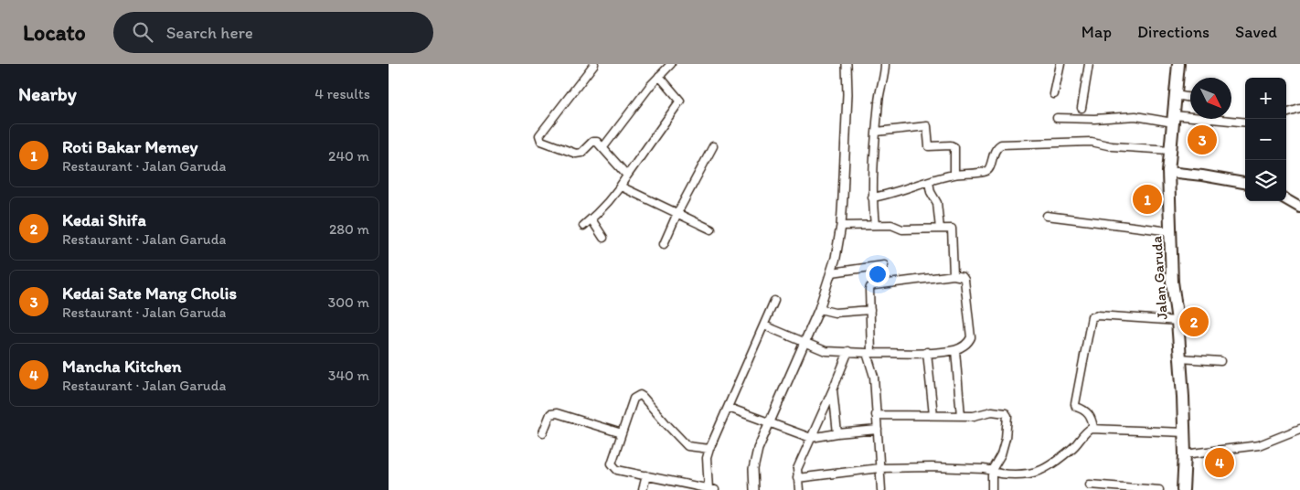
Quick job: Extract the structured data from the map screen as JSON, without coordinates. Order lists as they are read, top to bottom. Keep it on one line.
{"streets":{"highway":["Jalan Garuda"]},"north":"bottom right","page":{"header":"Locato","search":"Search here","nav":["Map","Directions","Saved"],"heading":["Nearby","4 results"],"map_buttons":["+","−"],"list":[{"mark":"1","name":"Roti Bakar Memey","note":"Restaurant · Jalan Garuda","value":"240 m"},{"mark":"2","name":"Kedai Shifa","note":"Restaurant · Jalan Garuda","value":"280 m"},{"mark":"3","name":"Kedai Sate Mang Cholis","note":"Restaurant · Jalan Garuda","value":"300 m"},{"mark":"4","name":"Mancha Kitchen","note":"Restaurant · Jalan Garuda","value":"340 m"}],"pins":["3","1","2","4"]}}
